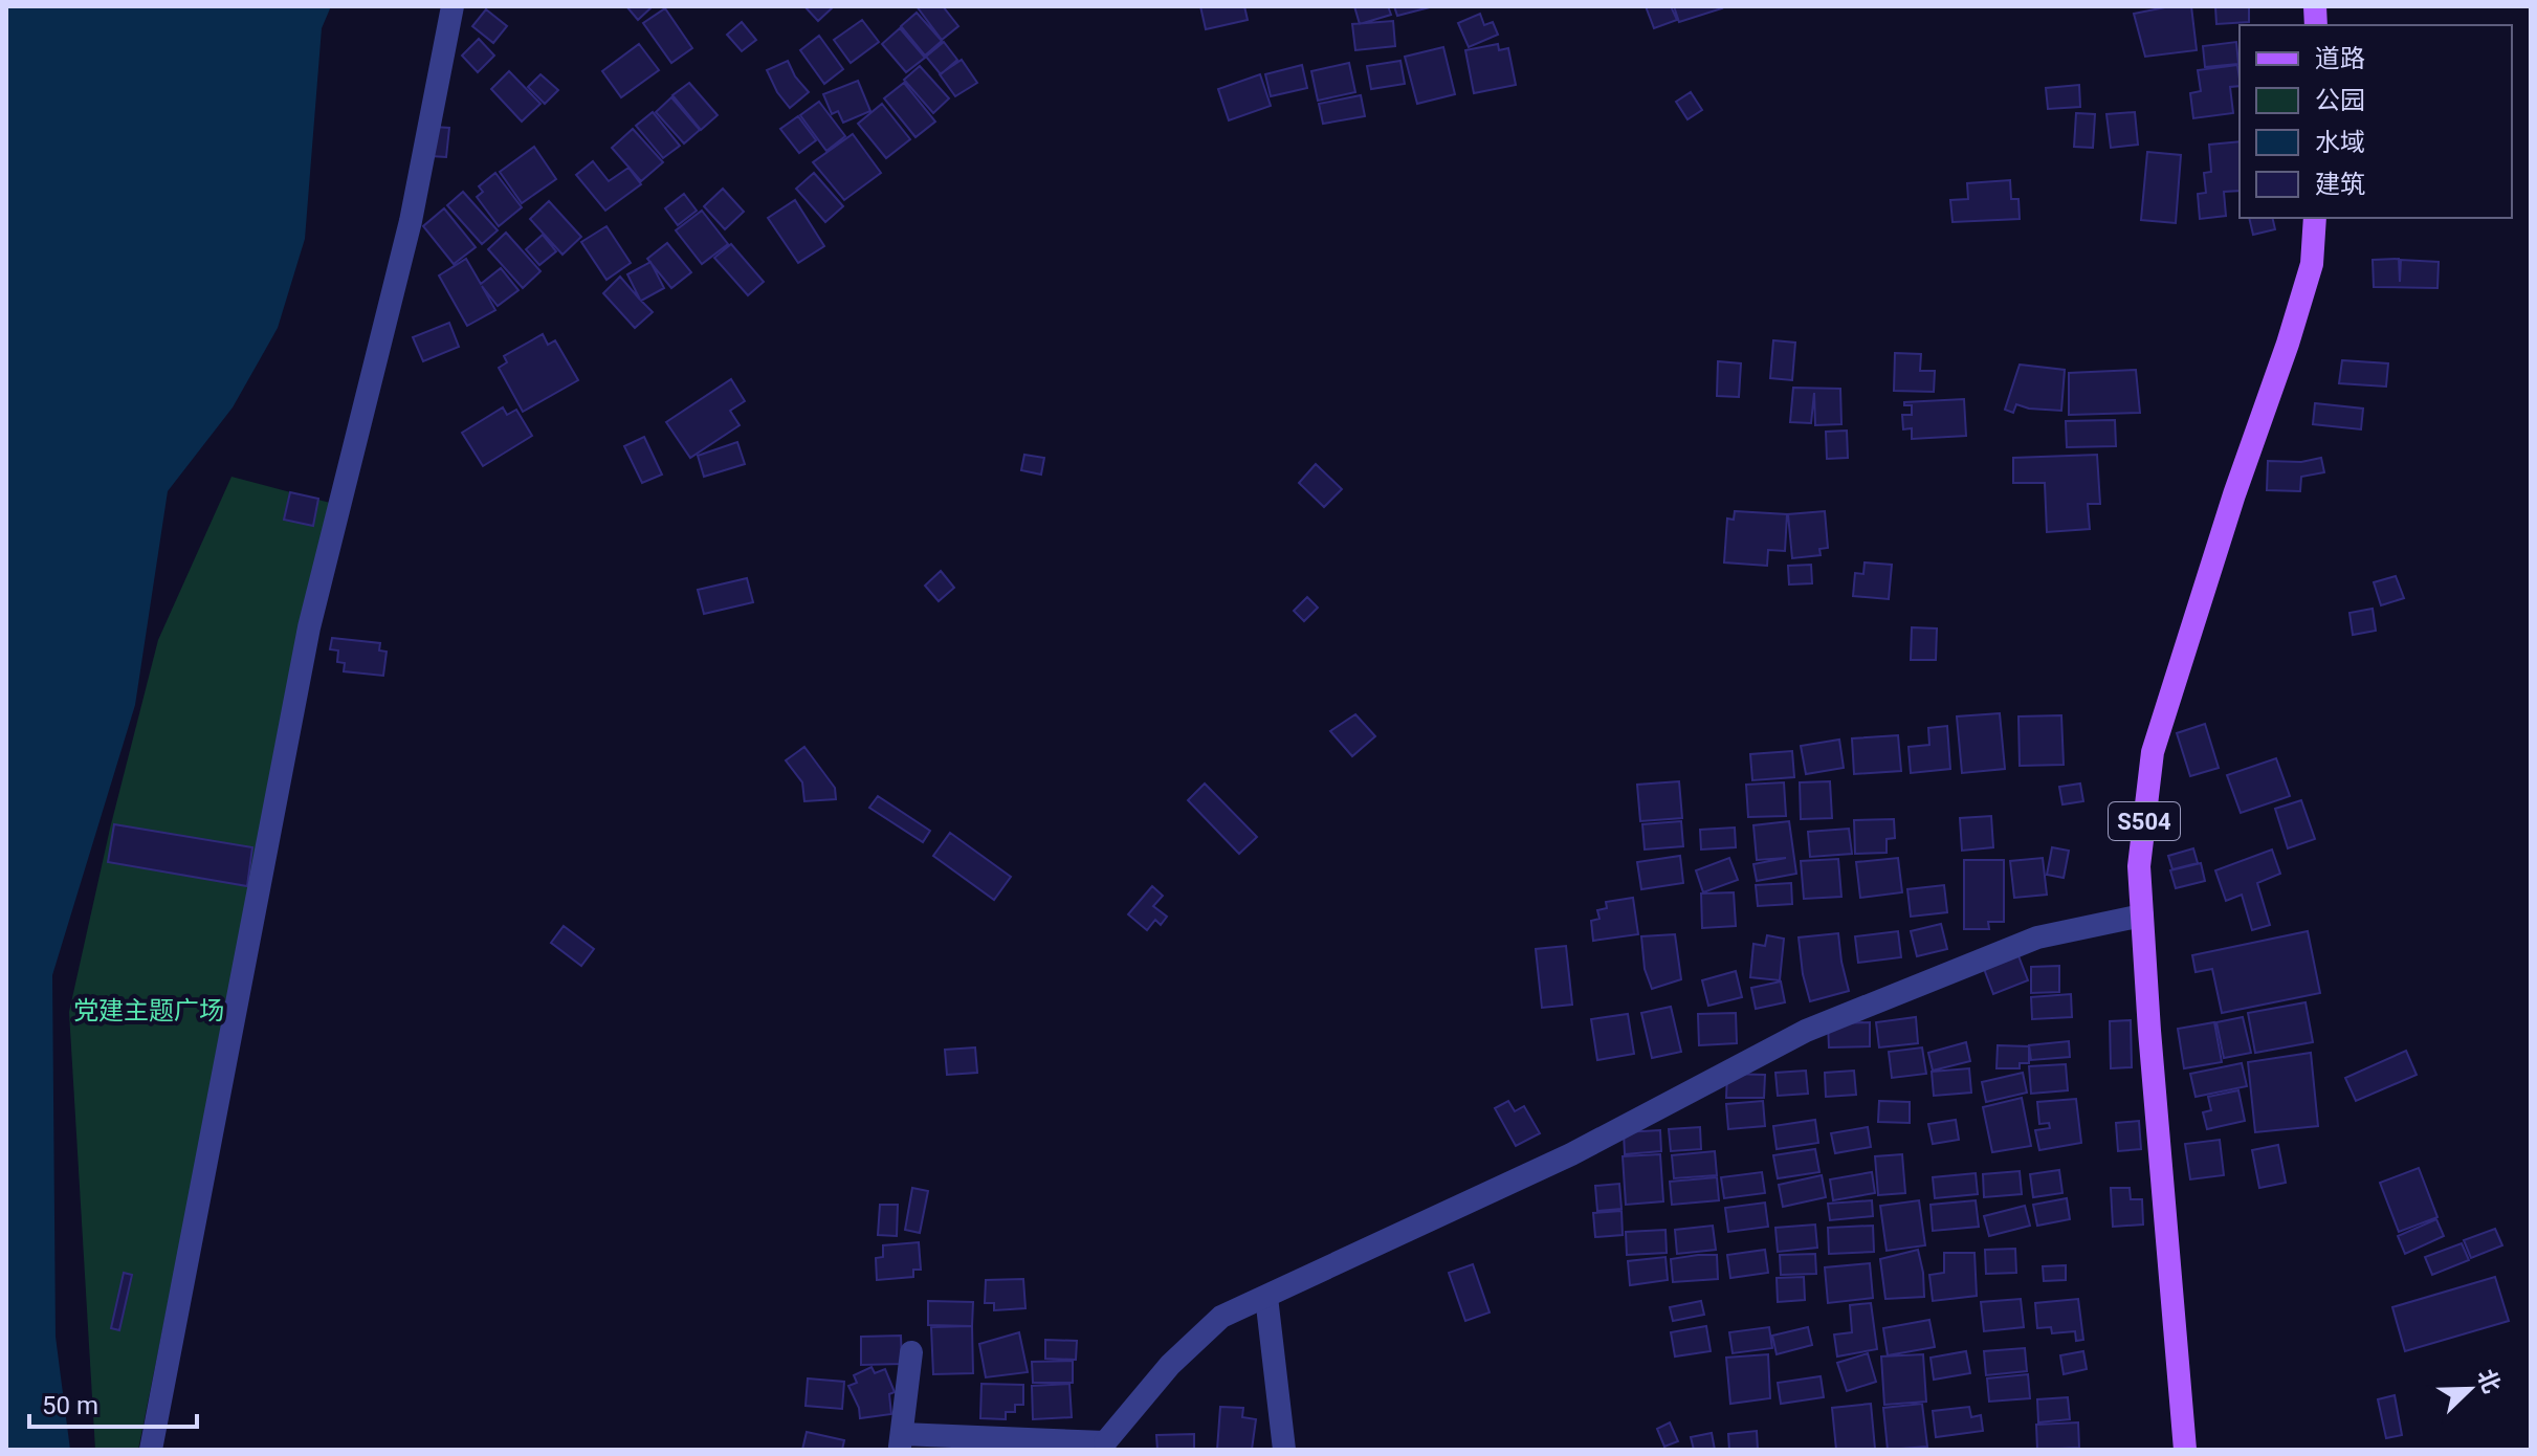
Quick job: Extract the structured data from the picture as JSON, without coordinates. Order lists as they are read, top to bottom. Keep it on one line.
{"streets":{"main road":["S504"]},"parks":["党建主题广场"],"legend":["道路","公园","水域","建筑"],"scale_bar":"50 m","north":"top right"}
